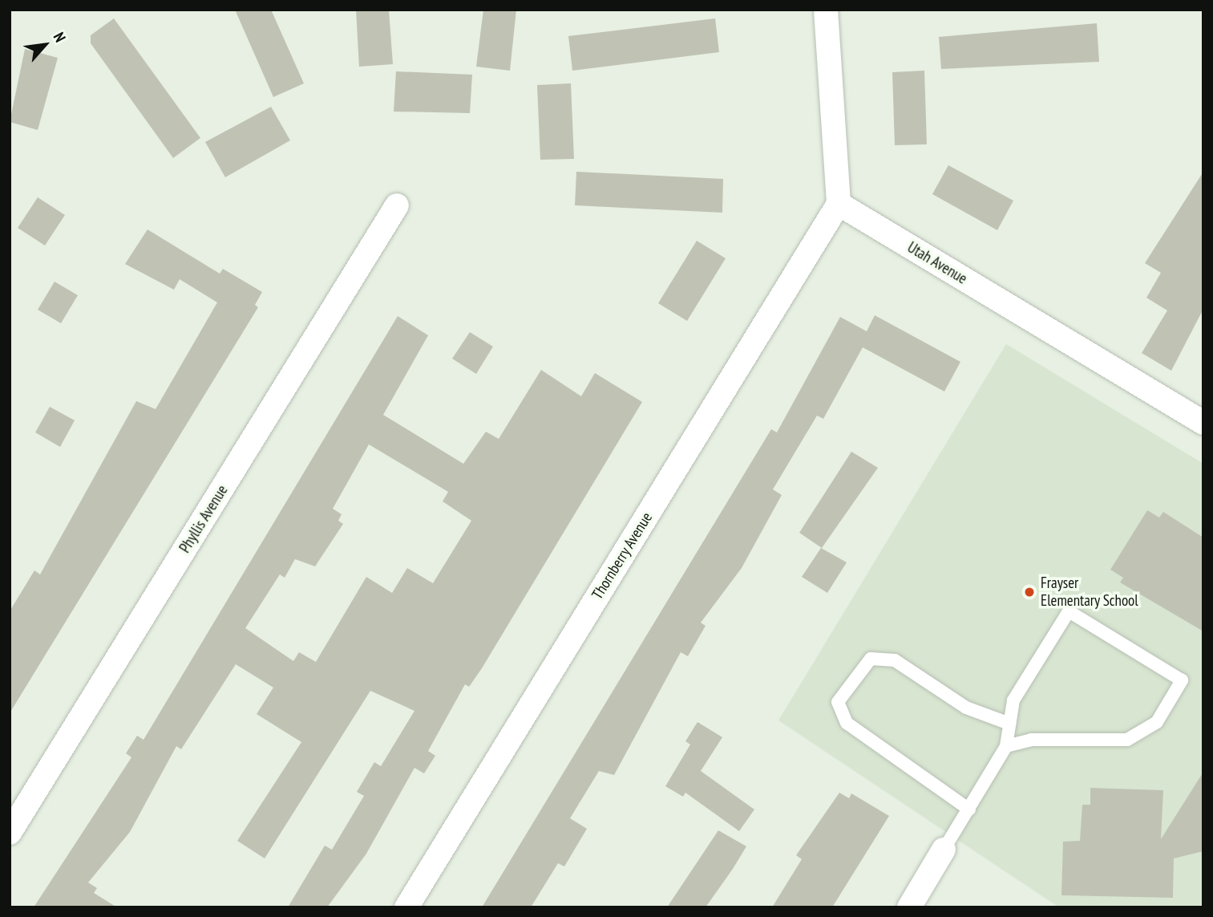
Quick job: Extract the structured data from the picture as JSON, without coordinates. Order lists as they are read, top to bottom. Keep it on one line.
{"streets":{"street":["Utah Avenue","Phyllis Avenue","Thornberry Avenue"]},"crossings":[["Utah Avenue","Thornberry Avenue"]],"places":["Frayser Elementary School"],"north":"top right"}
